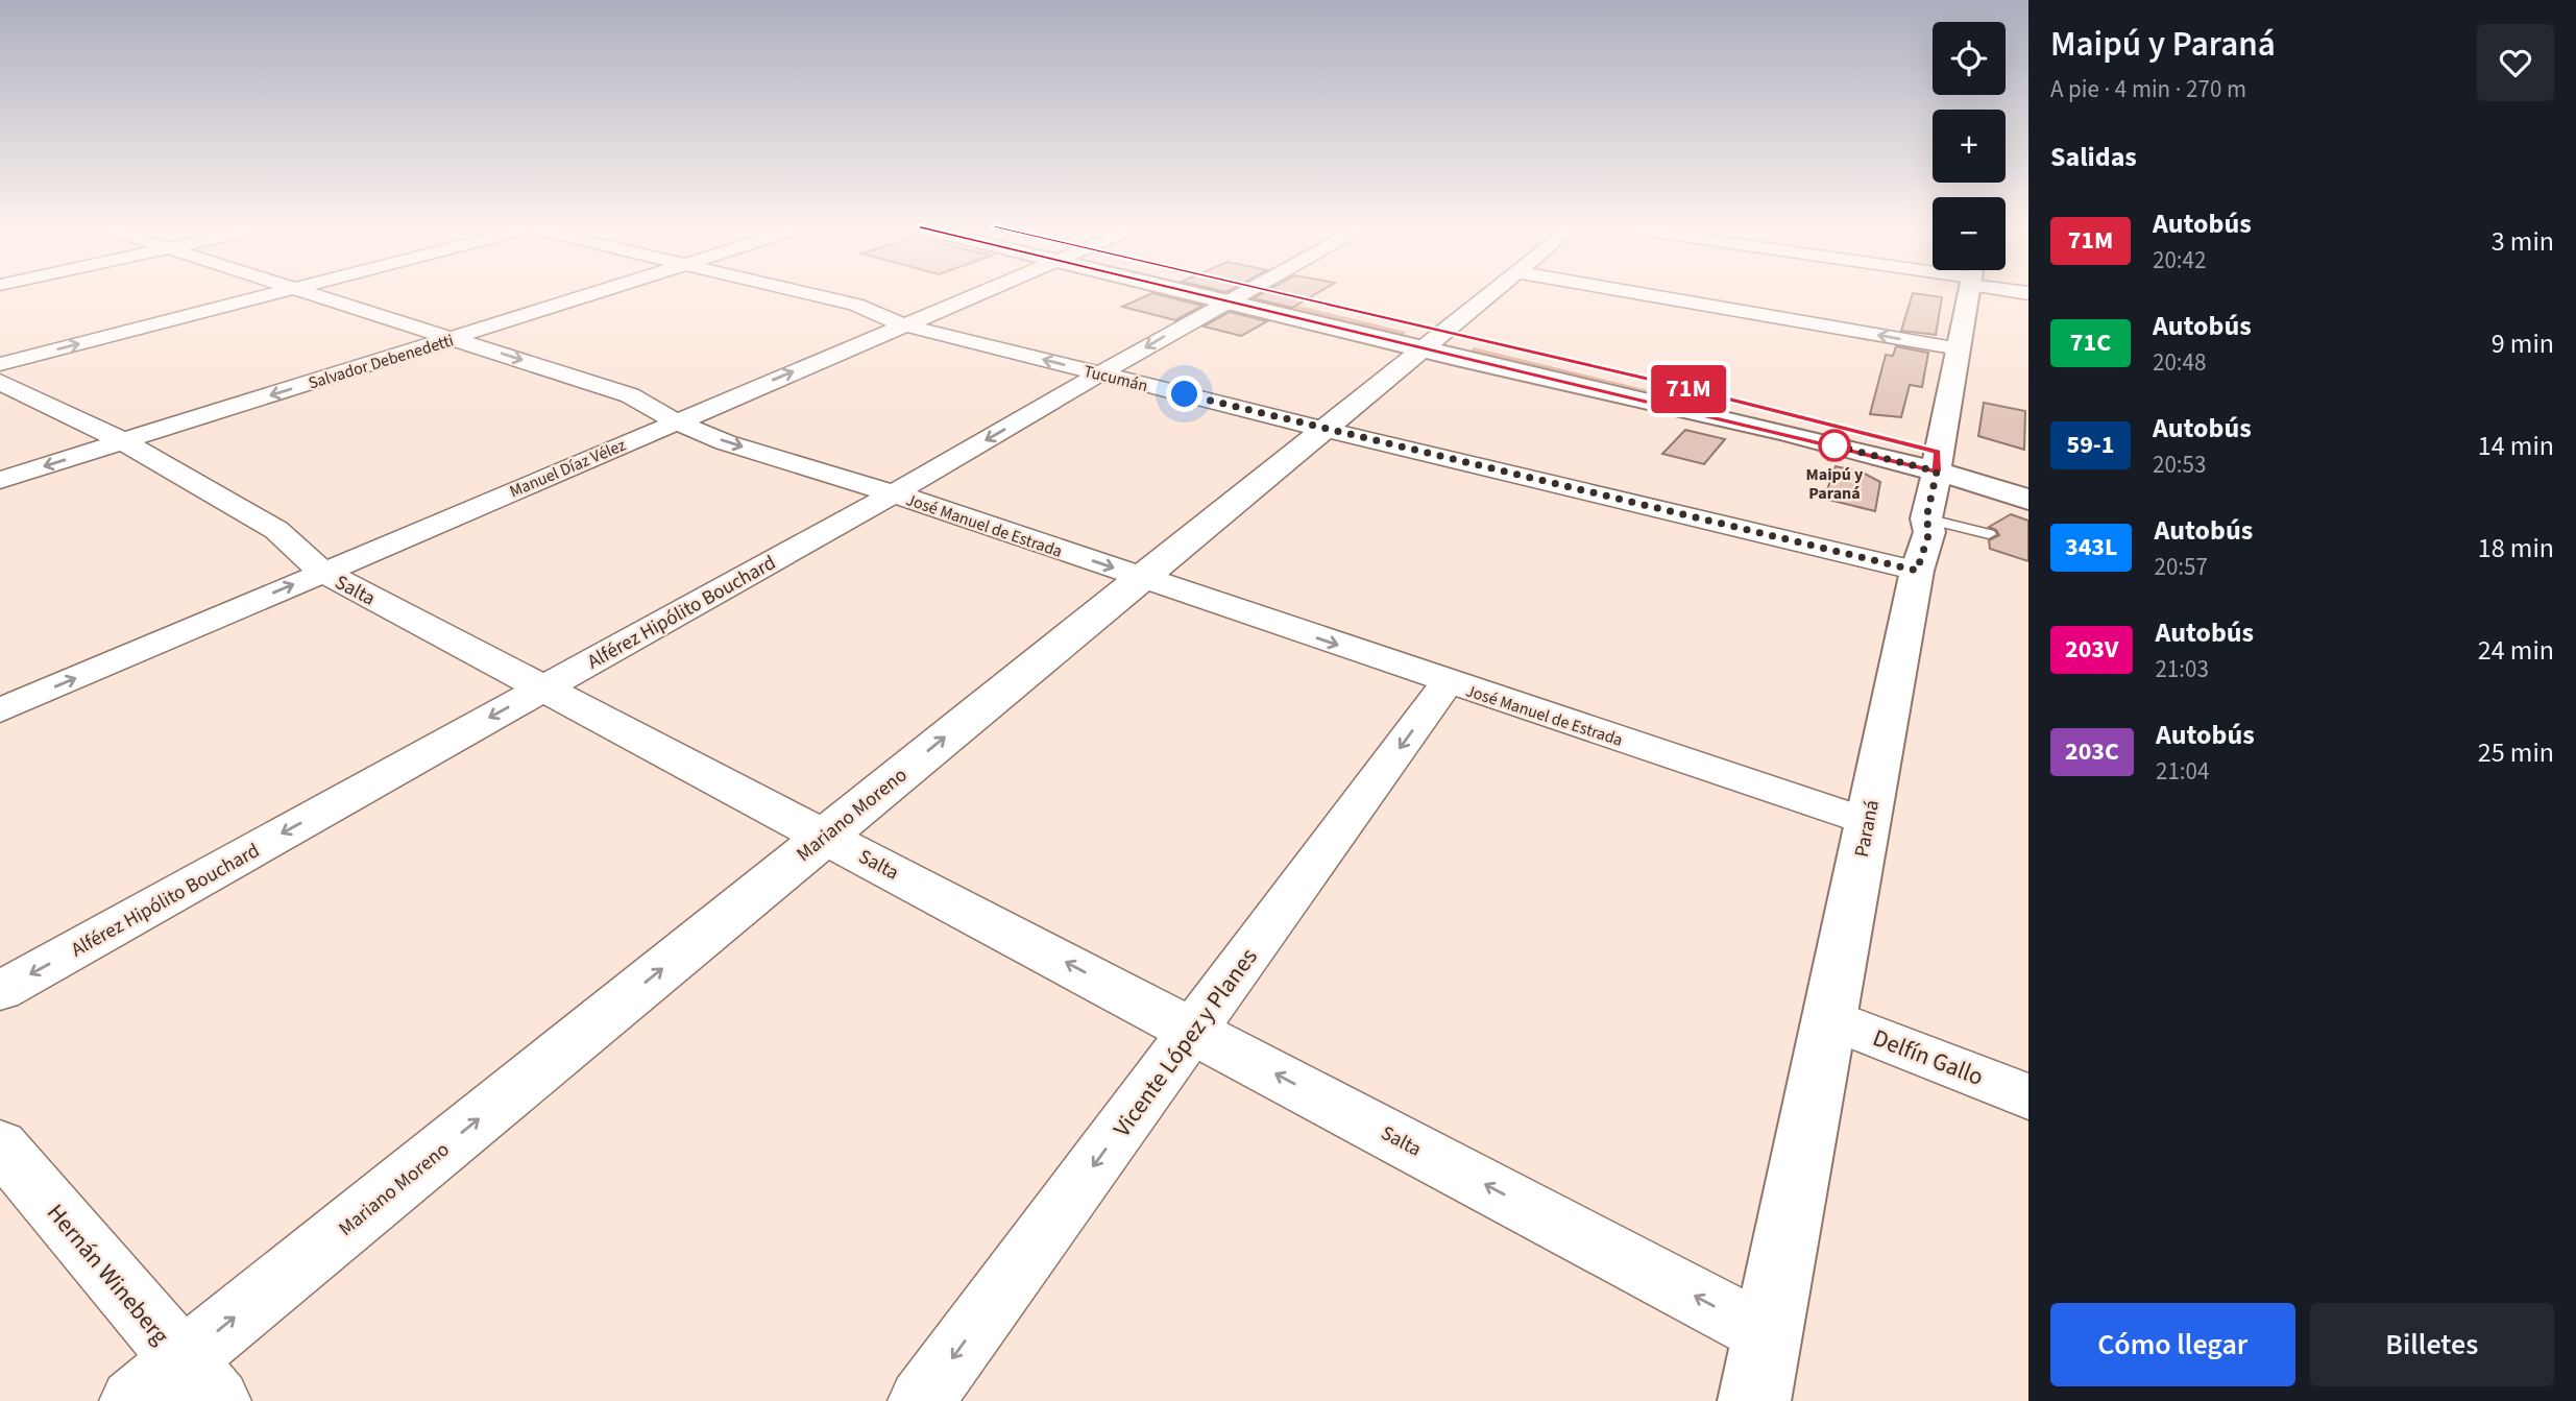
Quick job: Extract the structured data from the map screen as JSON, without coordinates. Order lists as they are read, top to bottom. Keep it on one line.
{"streets":{"main road":["Paraná"],"street":["Salvador Debenedetti","Tucumán","Manuel Díaz Vélez","José Manuel de Estrada","Salta","Alférez Hipólito Bouchard","Mariano Moreno","Vicente López y Planes","Delfín Gallo","Hernán Wineberg"]},"crossings":[["Salvador Debenedetti","José Manuel de Estrada"],["Salvador Debenedetti","Salta"],["Tucumán","Manuel Díaz Vélez"],["Tucumán","Alférez Hipólito Bouchard"],["Tucumán","Mariano Moreno"],["Tucumán","Paraná"],["Manuel Díaz Vélez","José Manuel de Estrada"],["Manuel Díaz Vélez","Salta"],["José Manuel de Estrada","Alférez Hipólito Bouchard"],["José Manuel de Estrada","Mariano Moreno"],["José Manuel de Estrada","Paraná"],["José Manuel de Estrada","Vicente López y Planes"],["Salta","Alférez Hipólito Bouchard"],["Salta","Mariano Moreno"],["Salta","Paraná"],["Salta","Vicente López y Planes"],["Mariano Moreno","Hernán Wineberg"],["Paraná","Delfín Gallo"]],"one_way":["José Manuel de Estrada","Salta","Alférez Hipólito Bouchard","Mariano Moreno","Vicente López y Planes"],"places":["Maipú y Paraná"],"lines":["bus line 71M"],"page":{"on_map":"71M","heading":[["Maipú y Paraná","A pie · 4 min · 270 m"],"Salidas"],"map_buttons":["+","−"],"list":[{"mark":"71M","name":"Autobús","note":"20:42","value":"3 min"},{"mark":"71C","name":"Autobús","note":"20:48","value":"9 min"},{"mark":"59-1","name":"Autobús","note":"20:53","value":"14 min"},{"mark":"343L","name":"Autobús","note":"20:57","value":"18 min"},{"mark":"203V","name":"Autobús","note":"21:03","value":"24 min"},{"mark":"203C","name":"Autobús","note":"21:04","value":"25 min"}],"buttons":["Cómo llegar","Billetes"]}}
